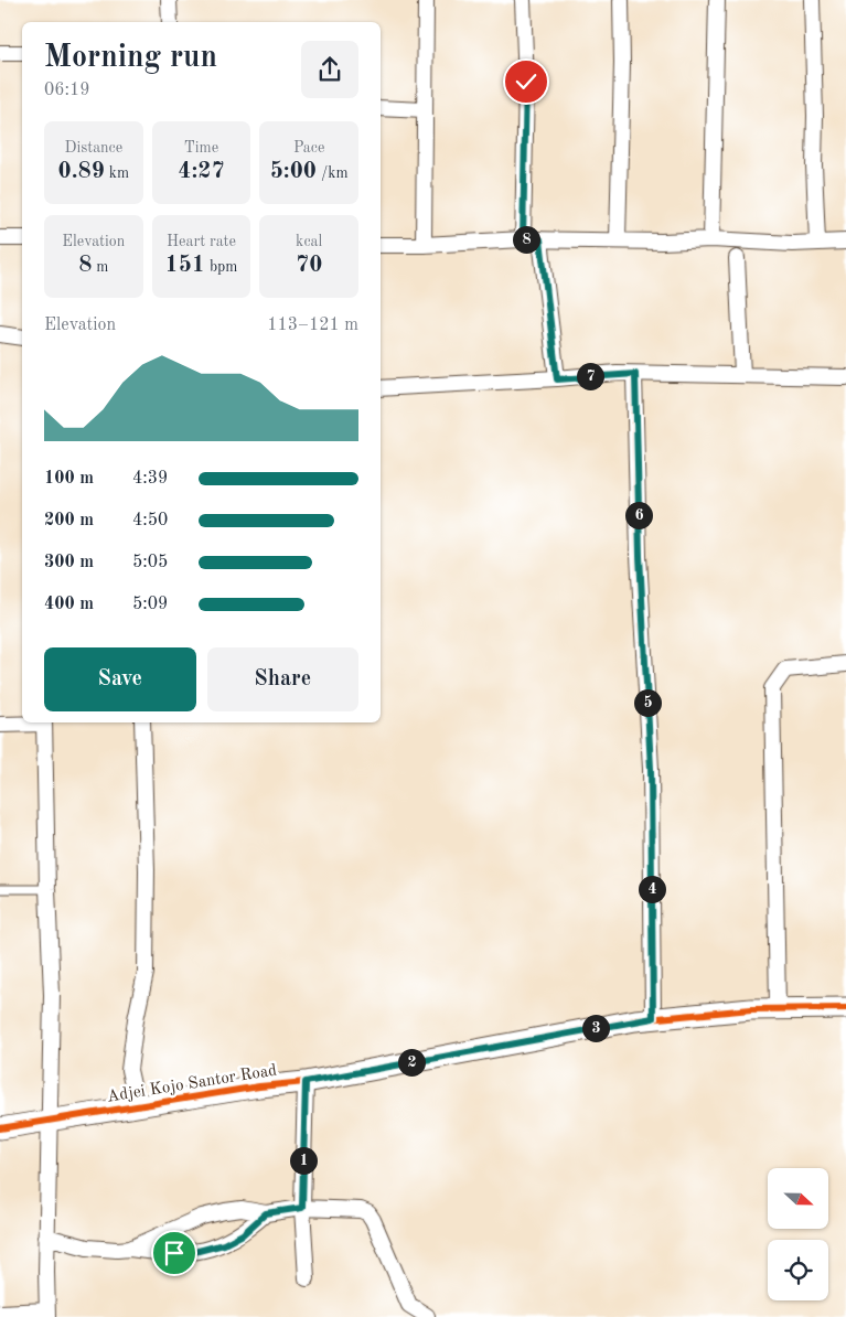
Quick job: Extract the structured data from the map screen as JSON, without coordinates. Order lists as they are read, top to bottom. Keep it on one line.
{"streets":{"street":["Adjei Kojo Santor Road"]},"north":"right","page":{"heading":["Morning run","06:19"],"stats":[["Distance","0.89 km"],["Time","4:27"],["Pace","5:00 /km"],["Elevation","8 m"],["Heart rate","151 bpm"],["kcal","70"]],"pins":["8","7","6","5","4","3","2","1"],"chart":["Elevation","113–121 m"],"list":[{"name":"100 m","note":"4:39"},{"name":"200 m","note":"4:50"},{"name":"300 m","note":"5:05"},{"name":"400 m","note":"5:09"}],"buttons":["Save","Share"]}}
